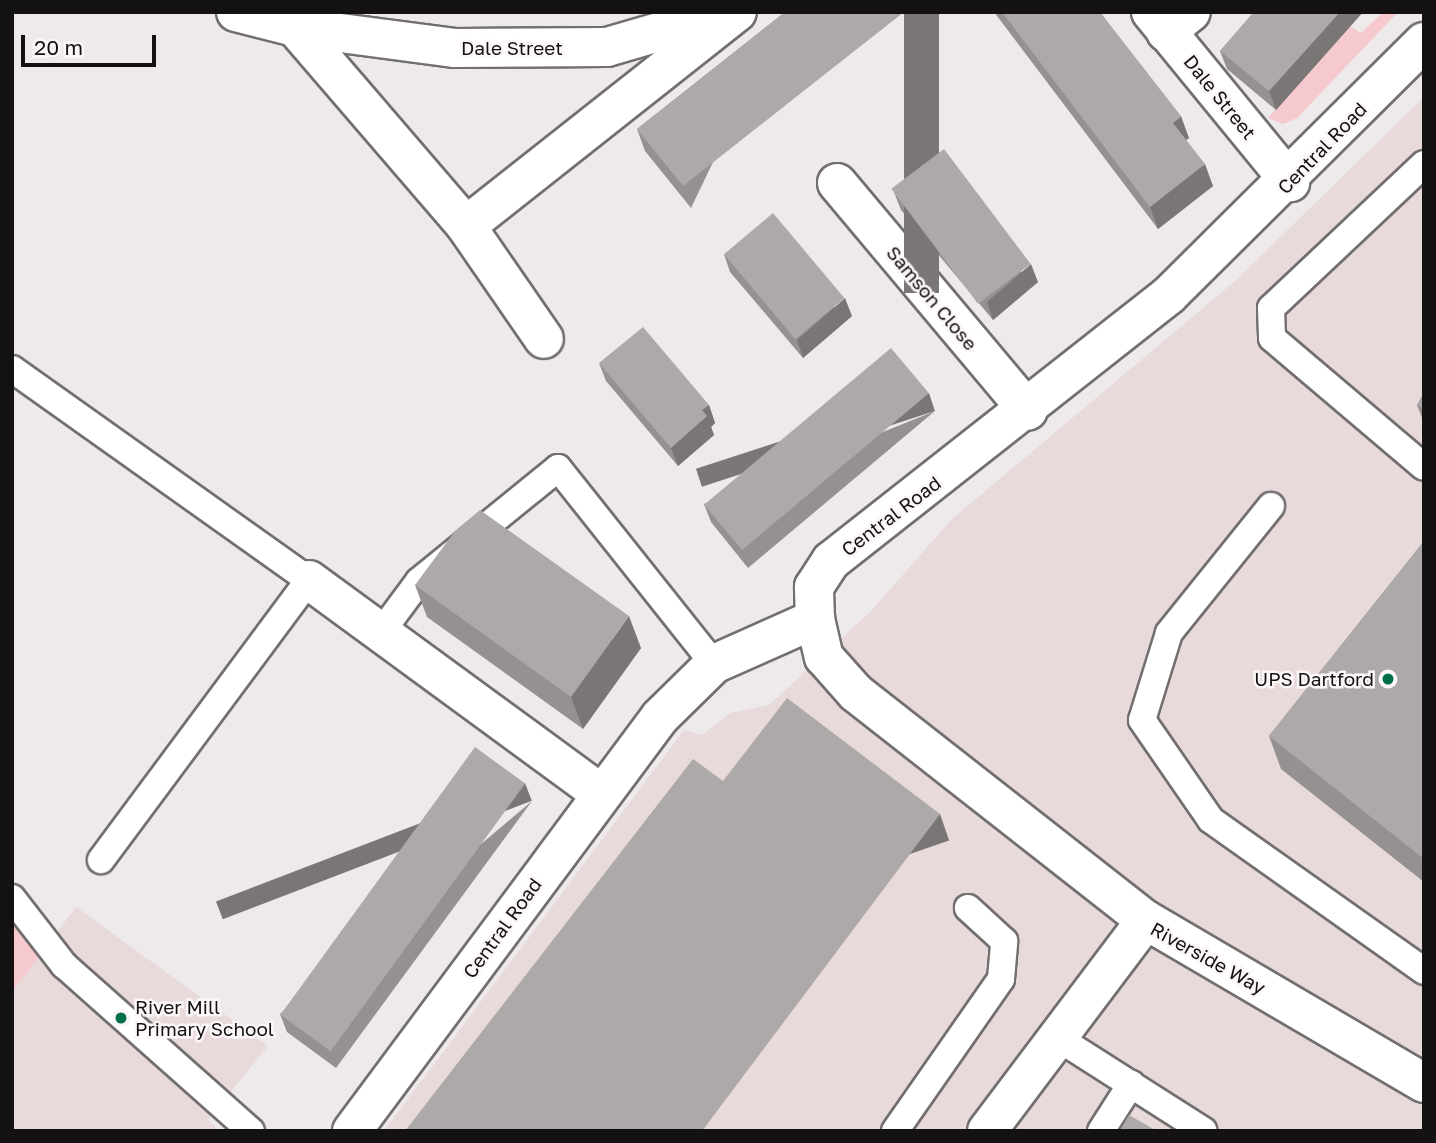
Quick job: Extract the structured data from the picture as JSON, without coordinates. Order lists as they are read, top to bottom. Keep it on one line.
{"streets":{"street":["Dale Street","Central Road","Samson Close","Riverside Way"]},"crossings":[["Dale Street","Central Road"],["Central Road","Samson Close"]],"places":["UPS Dartford","River Mill Primary School"],"scale_bar":"20 m"}
